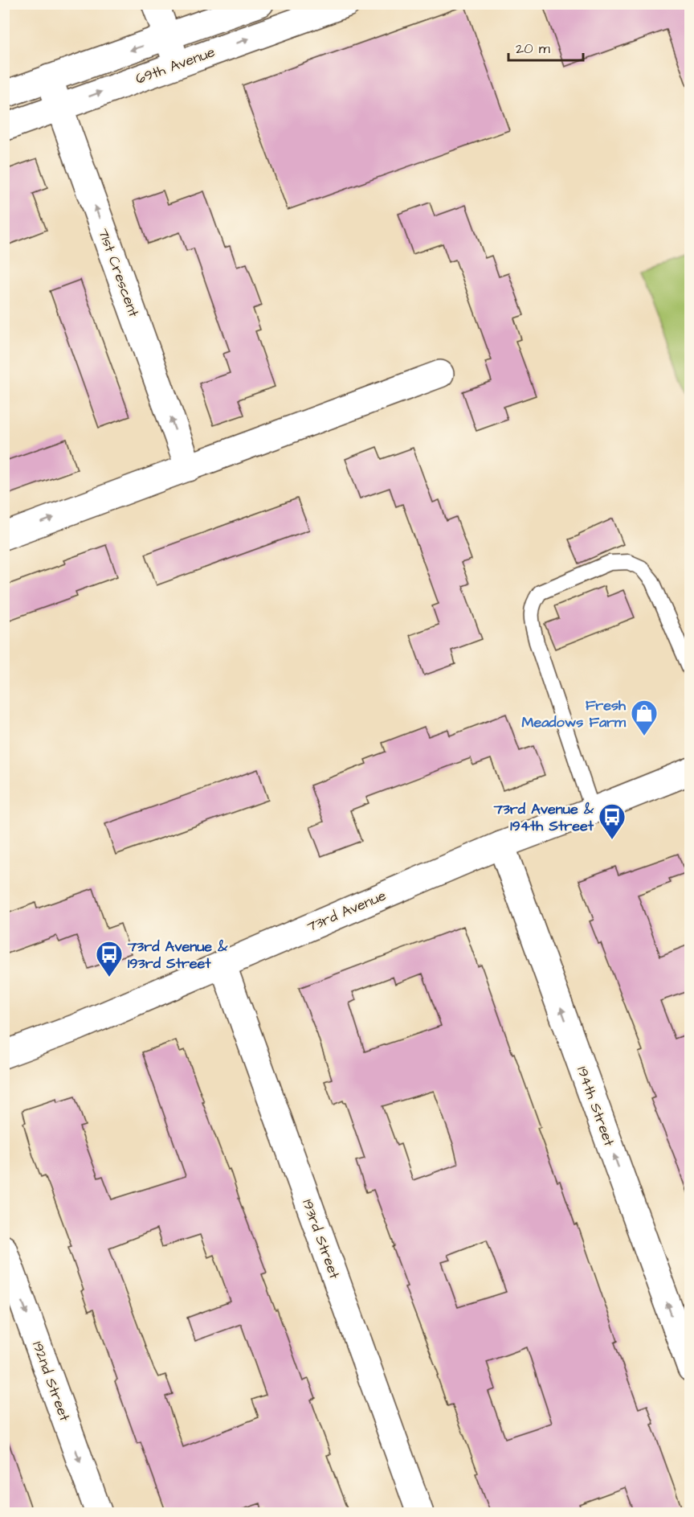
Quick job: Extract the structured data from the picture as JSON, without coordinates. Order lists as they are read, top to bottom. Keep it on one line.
{"streets":{"street":["69th Avenue","71st Crescent","73rd Avenue","194th Street","193rd Street","192nd Street"]},"crossings":[["69th Avenue","71st Crescent"],["73rd Avenue","194th Street"],["73rd Avenue","193rd Street"]],"one_way":["71st Crescent","194th Street","192nd Street"],"places":{"shop":["Fresh Meadows Farm"],"bus stop":["73rd Avenue & 194th Street","73rd Avenue & 193rd Street"]},"scale_bar":"20 m"}
